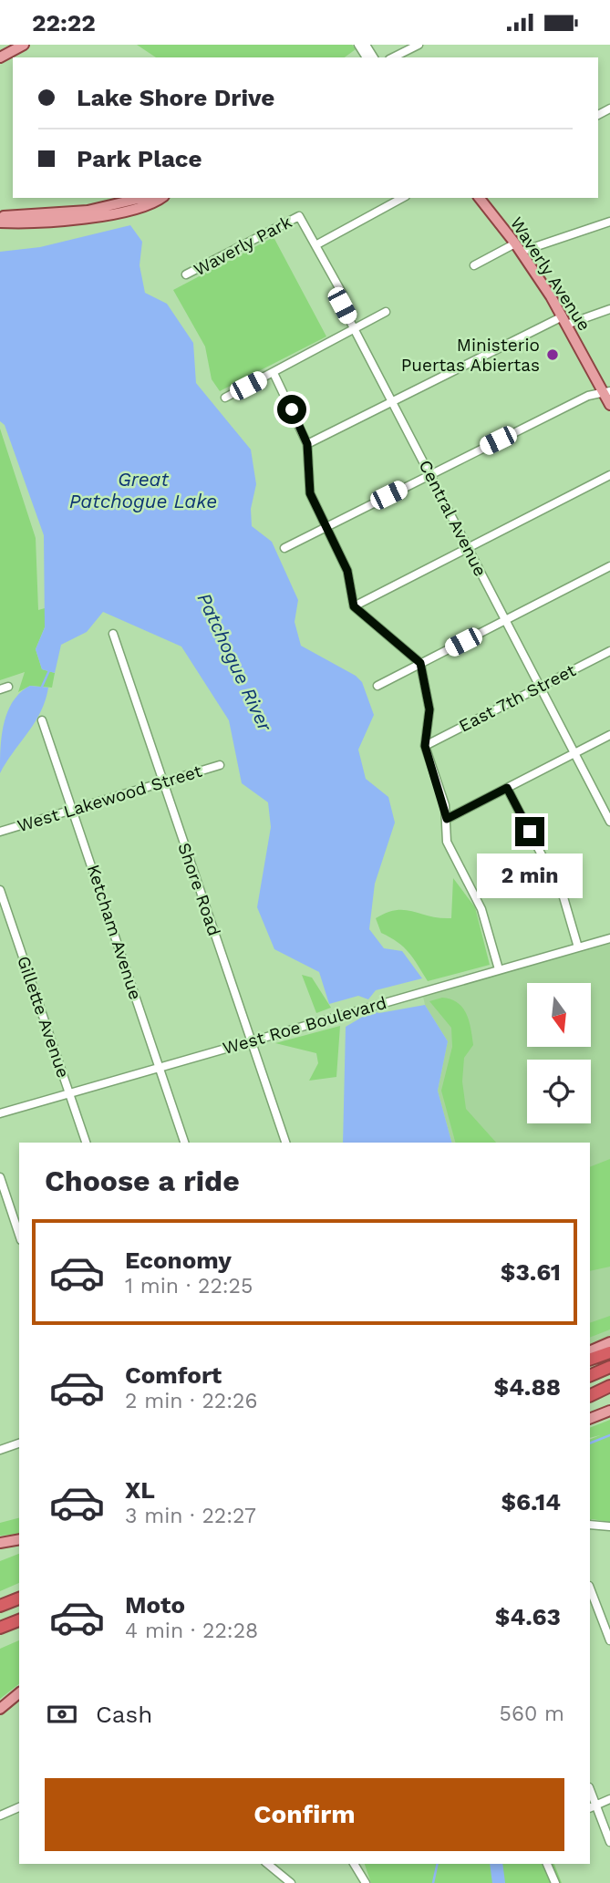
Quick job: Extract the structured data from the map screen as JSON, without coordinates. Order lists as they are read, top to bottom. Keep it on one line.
{"streets":{"main road":["Waverly Avenue"],"street":["Waverly Park","Central Avenue","East 7th Street","West Lakewood Street","Shore Road","Ketcham Avenue","Gillette Avenue","West Roe Boulevard"]},"crossings":[["Waverly Park","Central Avenue"],["Central Avenue","East 7th Street"],["West Lakewood Street","Shore Road"],["West Lakewood Street","Ketcham Avenue"],["Shore Road","West Roe Boulevard"],["Ketcham Avenue","West Roe Boulevard"],["Gillette Avenue","West Roe Boulevard"]],"water":["Great Patchogue Lake","Patchogue River"],"places":["Ministerio Puertas Abiertas"],"north":"bottom","page":{"status":"22:22","banner":["Lake Shore Drive","Park Place"],"bubble":"2 min","heading":"Choose a ride","list":[{"name":"Economy","note":"1 min · 22:25","value":"$3.61"},{"name":"Comfort","note":"2 min · 22:26","value":"$4.88"},{"name":"XL","note":"3 min · 22:27","value":"$6.14"},{"name":"Moto","note":"4 min · 22:28","value":"$4.63"}],"pay":["Cash","560 m"],"buttons":"Confirm"}}
